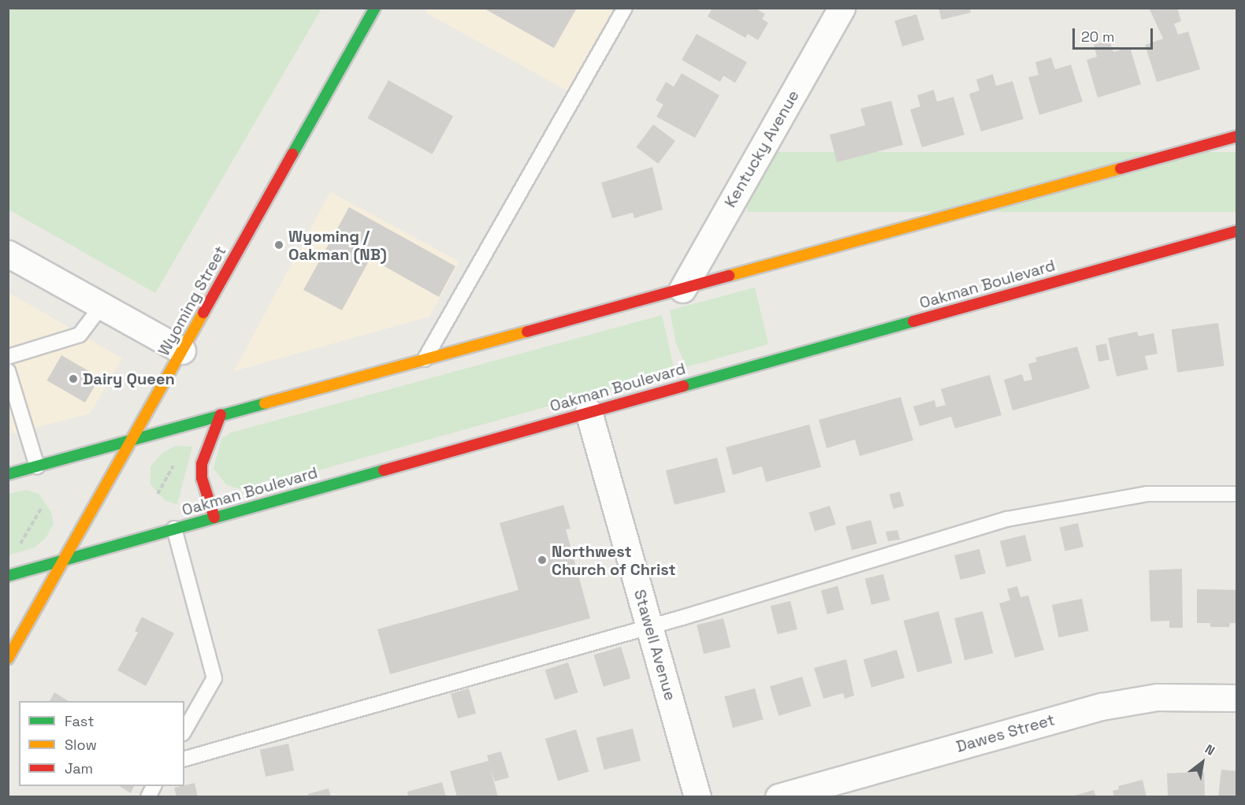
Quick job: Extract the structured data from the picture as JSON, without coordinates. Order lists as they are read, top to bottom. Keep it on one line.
{"streets":{"street":["Kentucky Avenue","Oakman Boulevard","Wyoming Street","Stawell Avenue","Dawes Street"]},"crossings":[["Oakman Boulevard","Wyoming Street"],["Oakman Boulevard","Stawell Avenue"]],"places":["Wyoming / Oakman (NB)","Dairy Queen","Northwest Church of Christ"],"legend":["Fast","Slow","Jam"],"scale_bar":"20 m","north":"top right"}
